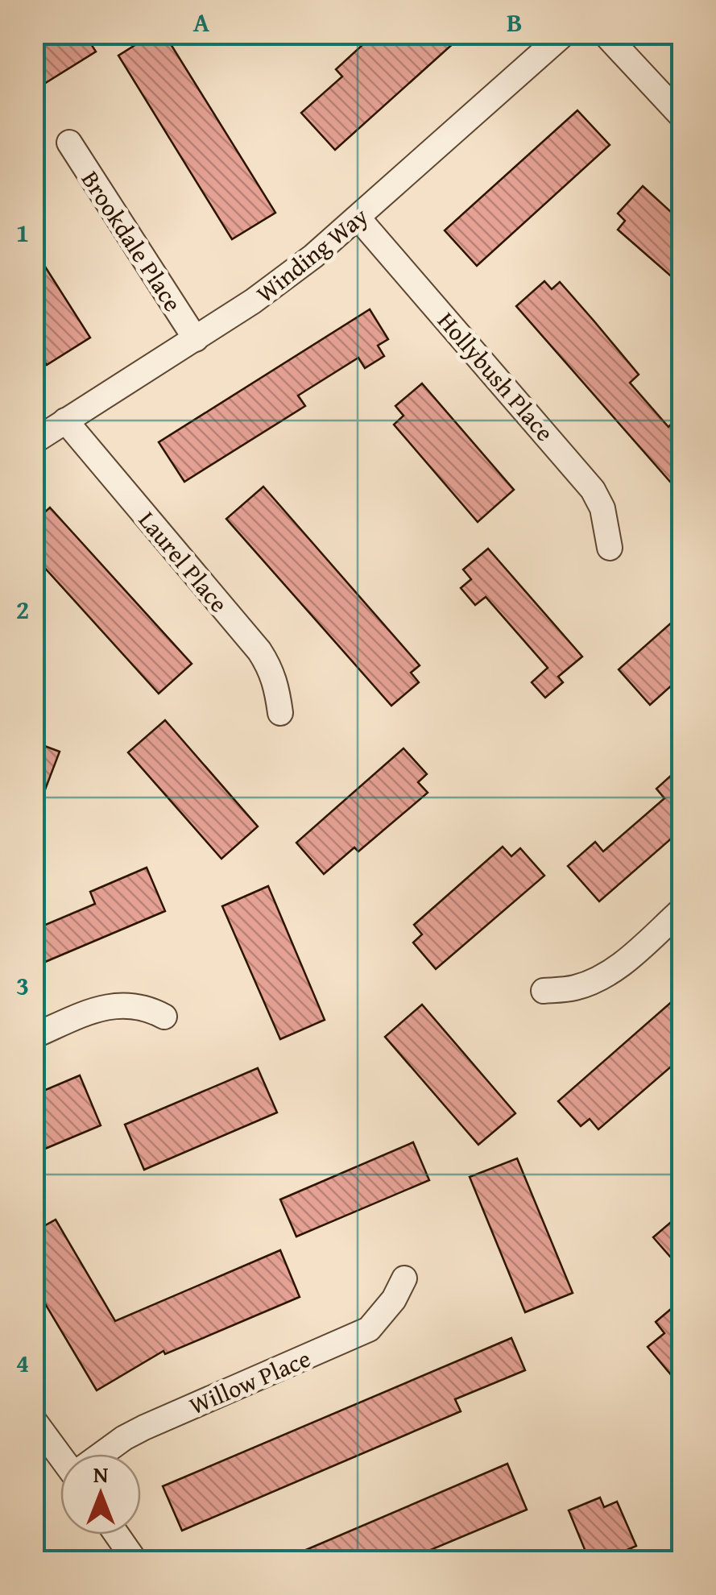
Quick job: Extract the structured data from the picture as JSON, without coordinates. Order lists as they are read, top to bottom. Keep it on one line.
{"streets":{"street":["Brookdale Place","Winding Way","Hollybush Place","Laurel Place","Willow Place"]},"crossings":[["Brookdale Place","Winding Way"],["Winding Way","Hollybush Place"],["Winding Way","Laurel Place"]],"north":"top","grid":{"columns":["A","B"],"rows":["1","2","3","4"]}}
